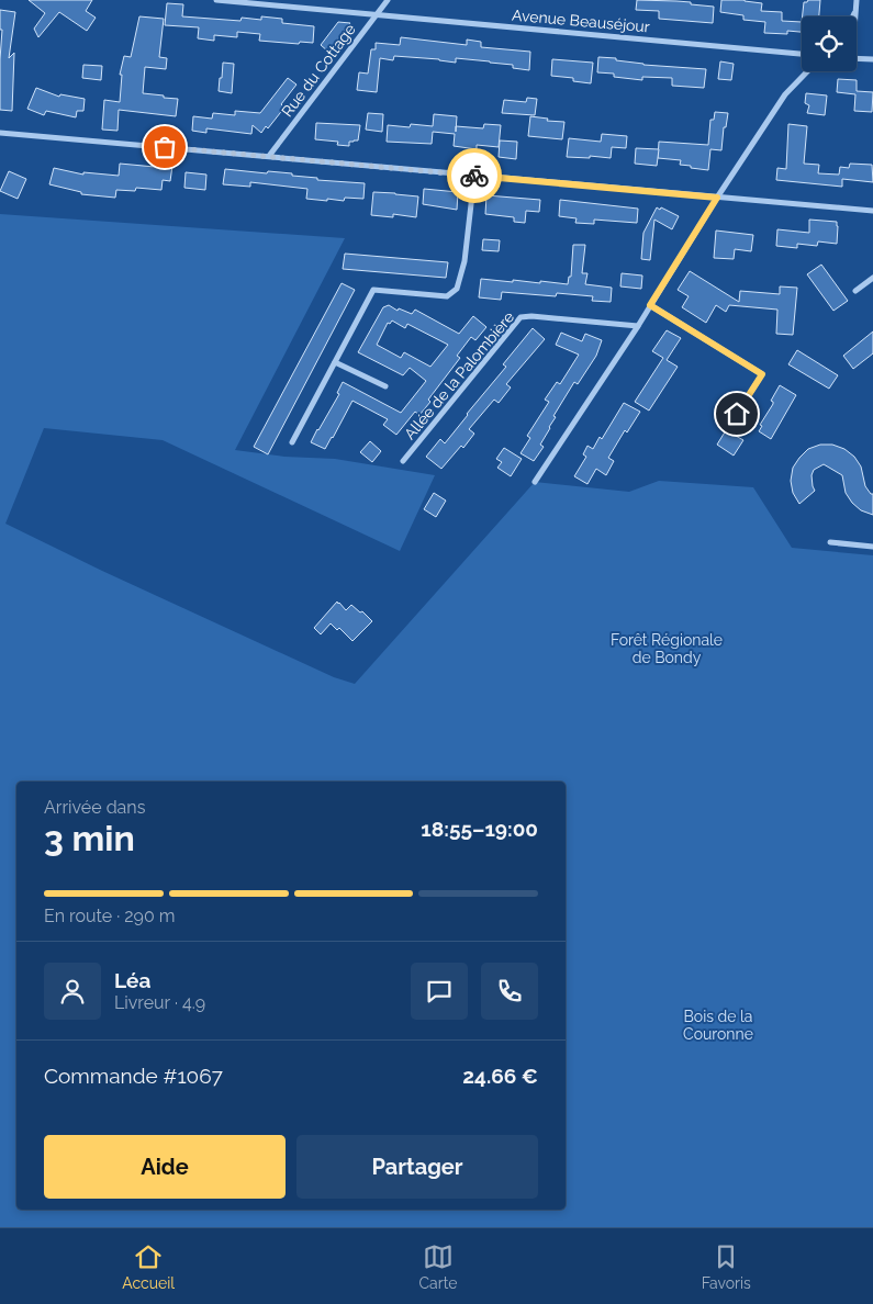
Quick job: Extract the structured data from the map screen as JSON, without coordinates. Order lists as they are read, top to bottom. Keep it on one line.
{"streets":{"street":["Avenue Beauséjour","Rue du Cottage","Allée de la Palombière"]},"crossings":[["Avenue Beauséjour","Rue du Cottage"]],"parks":["Forêt Régionale de Bondy","Bois de la Couronne"],"page":{"heading":["3 min","Arrivée dans","18:55–19:00"],"panel":["Léa","Livreur · 4.9","Commande #1067","24.66 €"],"bar":"En route · 290 m","buttons":["Aide","Partager"],"tabs":["Accueil","Carte","Favoris"]}}
